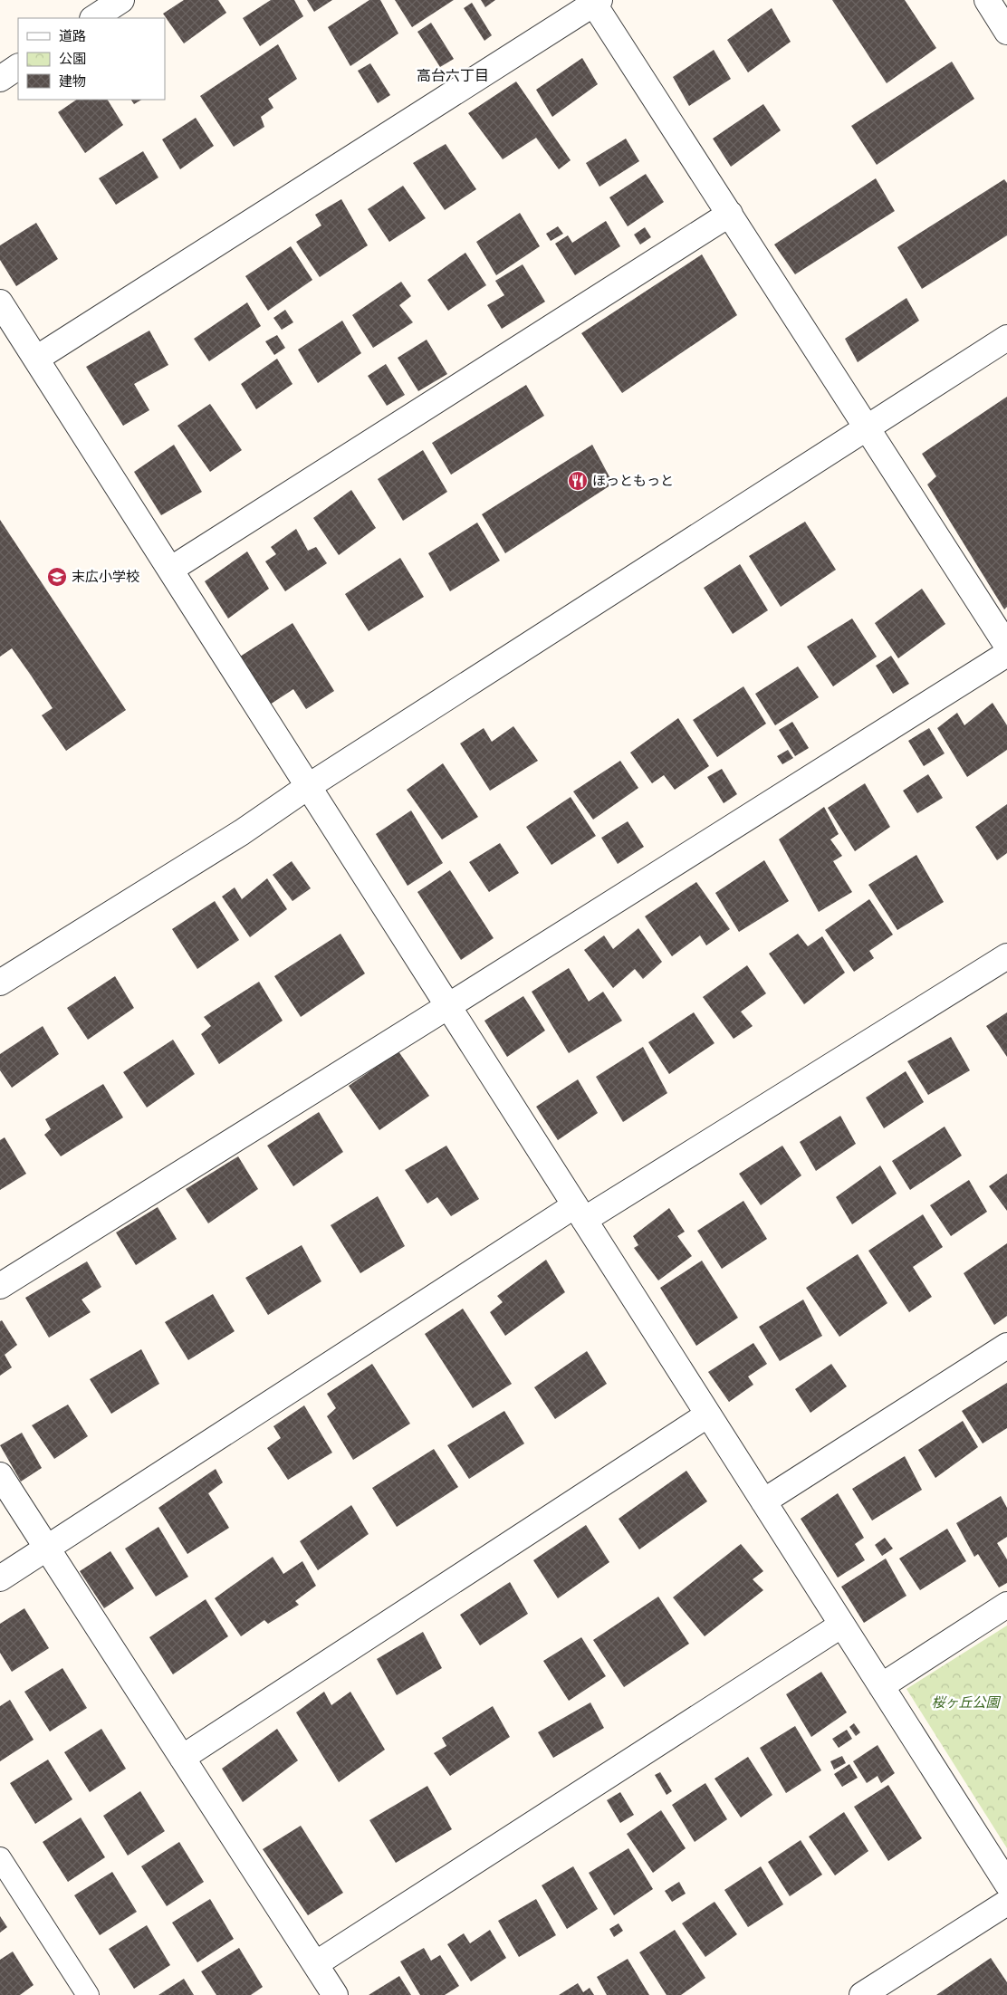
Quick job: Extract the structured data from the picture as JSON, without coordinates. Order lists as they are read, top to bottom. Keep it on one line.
{"districts":["高台六丁目"],"parks":["桜ヶ丘公園"],"places":{"restaurant":["ほっともっと"],"school or university":["末広小学校"]},"legend":["道路","公園","建物"]}
